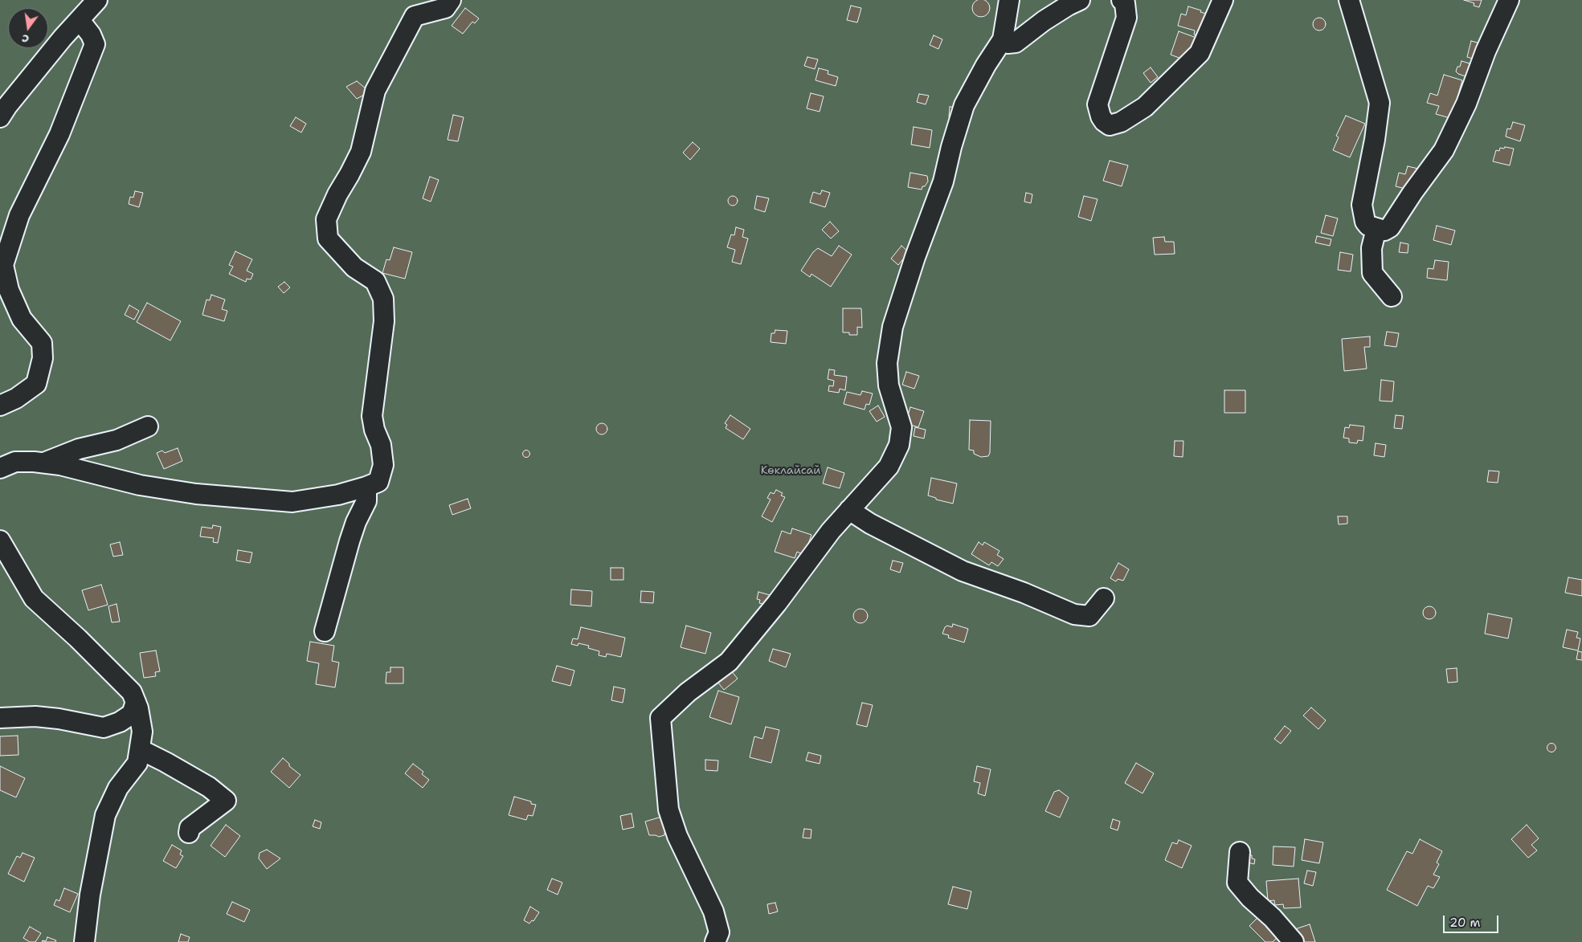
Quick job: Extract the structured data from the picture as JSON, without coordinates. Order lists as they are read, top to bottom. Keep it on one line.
{"parks":["Көклайсай"],"scale_bar":"20 m","north":"bottom"}
